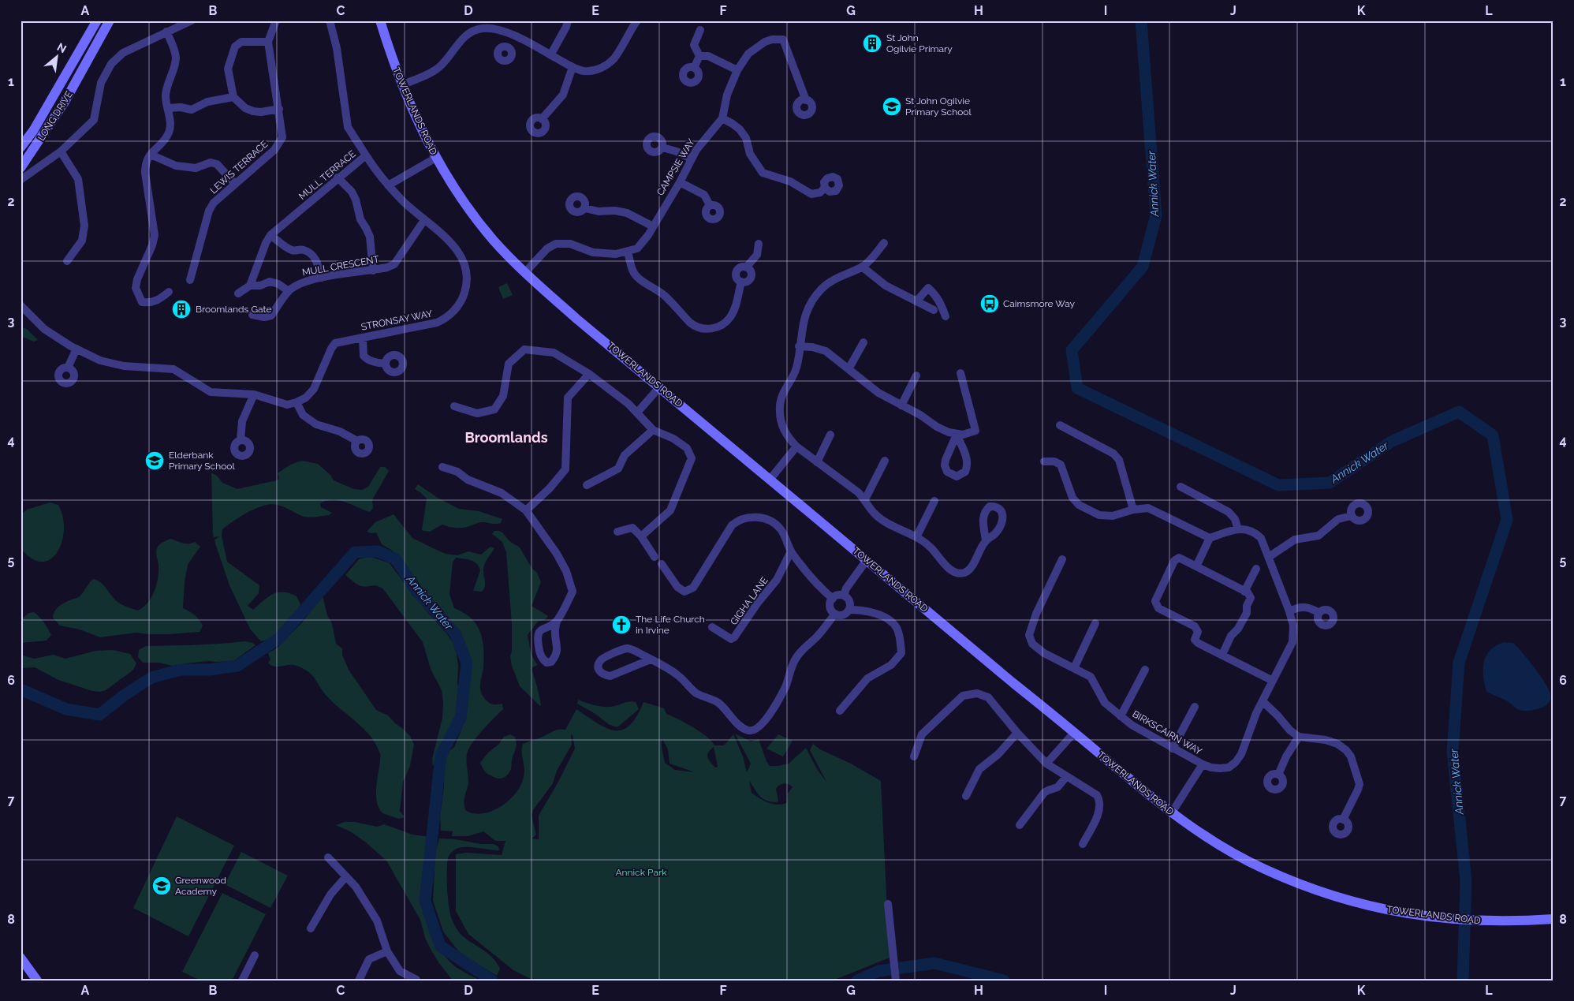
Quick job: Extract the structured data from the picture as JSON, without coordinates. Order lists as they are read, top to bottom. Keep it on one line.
{"streets":{"street":["TOWERLANDS ROAD","LONG DRIVE","LEWIS TERRACE","CAMPSIE WAY","MULL TERRACE","MULL CRESCENT","STRONSAY WAY","GIGHA LANE","BIRKSCAIRN WAY"]},"crossings":[["TOWERLANDS ROAD","CAMPSIE WAY"],["MULL TERRACE","STRONSAY WAY"],["MULL CRESCENT","STRONSAY WAY"]],"districts":["Broomlands"],"water":["Annick Water"],"parks":["Annick Park"],"places":{"building":["St John Ogilvie Primary","Broomlands Gate"],"school or university":["St John Ogilvie Primary School","Elderbank Primary School","Greenwood Academy"],"bus stop":["Cairnsmore Way"],"church":["The Life Church in Irvine"]},"north":"top right","grid":{"columns":["A","B","C","D","E","F","G","H","I","J","K","L"],"rows":["1","2","3","4","5","6","7","8"]}}
